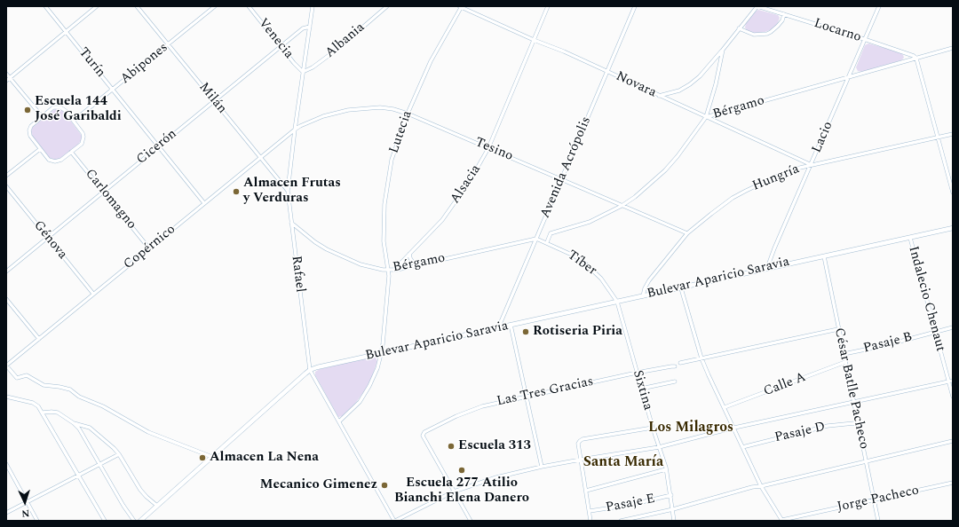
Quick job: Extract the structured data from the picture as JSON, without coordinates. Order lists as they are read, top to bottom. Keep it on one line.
{"streets":{"street":["Locarno","Venecia","Albania","Turín","Abipones","Novara","Milán","Bérgamo","Lutecia","Lacio","Cicerón","Tesino","Avenida Acrópolis","Hungría","Alsacia","Carlomagno","Génova","Copérnico","Tíber","Rafael","Bulevar Aparicio Saravia","Indalecio Chenaut","Pasaje B","Calle A","César Batlle Pacheco","Sixtina","Las Tres Gracias","Pasaje D","Jorge Pacheco","Pasaje E"]},"crossings":[["Locarno","Bérgamo"],["Locarno","Lacio"],["Venecia","Albania"],["Venecia","Cicerón"],["Venecia","Rafael"],["Albania","Rafael"],["Turín","Abipones"],["Turín","Cicerón"],["Turín","Copérnico"],["Abipones","Milán"],["Abipones","Carlomagno"],["Novara","Bérgamo"],["Novara","Lutecia"],["Novara","Lacio"],["Novara","Avenida Acrópolis"],["Novara","Hungría"],["Novara","Alsacia"],["Milán","Cicerón"],["Milán","Copérnico"],["Milán","Rafael"],["Bérgamo","Lutecia"],["Bérgamo","Lacio"],["Bérgamo","Tesino"],["Bérgamo","Avenida Acrópolis"],["Bérgamo","Alsacia"],["Bérgamo","Tíber"],["Bérgamo","Rafael"],["Lutecia","Tesino"],["Lacio","Hungría"],["Lacio","Bulevar Aparicio Saravia"],["Cicerón","Carlomagno"],["Cicerón","Génova"],["Cicerón","Rafael"],["Tesino","Avenida Acrópolis"],["Tesino","Hungría"],["Tesino","Alsacia"],["Tesino","Copérnico"],["Tesino","Rafael"],["Avenida Acrópolis","Tíber"],["Avenida Acrópolis","Bulevar Aparicio Saravia"],["Hungría","Bulevar Aparicio Saravia"],["Carlomagno","Copérnico"],["Génova","Copérnico"],["Copérnico","Rafael"],["Tíber","Bulevar Aparicio Saravia"],["Tíber","Sixtina"],["Rafael","Bulevar Aparicio Saravia"],["Bulevar Aparicio Saravia","Indalecio Chenaut"],["Bulevar Aparicio Saravia","César Batlle Pacheco"],["Bulevar Aparicio Saravia","Sixtina"],["Indalecio Chenaut","Pasaje B"],["Pasaje B","César Batlle Pacheco"],["Calle A","César Batlle Pacheco"],["César Batlle Pacheco","Pasaje D"],["César Batlle Pacheco","Jorge Pacheco"],["Sixtina","Las Tres Gracias"],["Sixtina","Pasaje E"]],"districts":["Los Milagros","Santa María"],"places":["Escuela 144 José Garibaldi","Almacen Frutas y Verduras","Rotiseria Piria","Escuela 313","Almacen La Nena","Escuela 277 Atilio Bianchi Elena Danero","Mecanico Gimenez"],"north":"bottom"}
